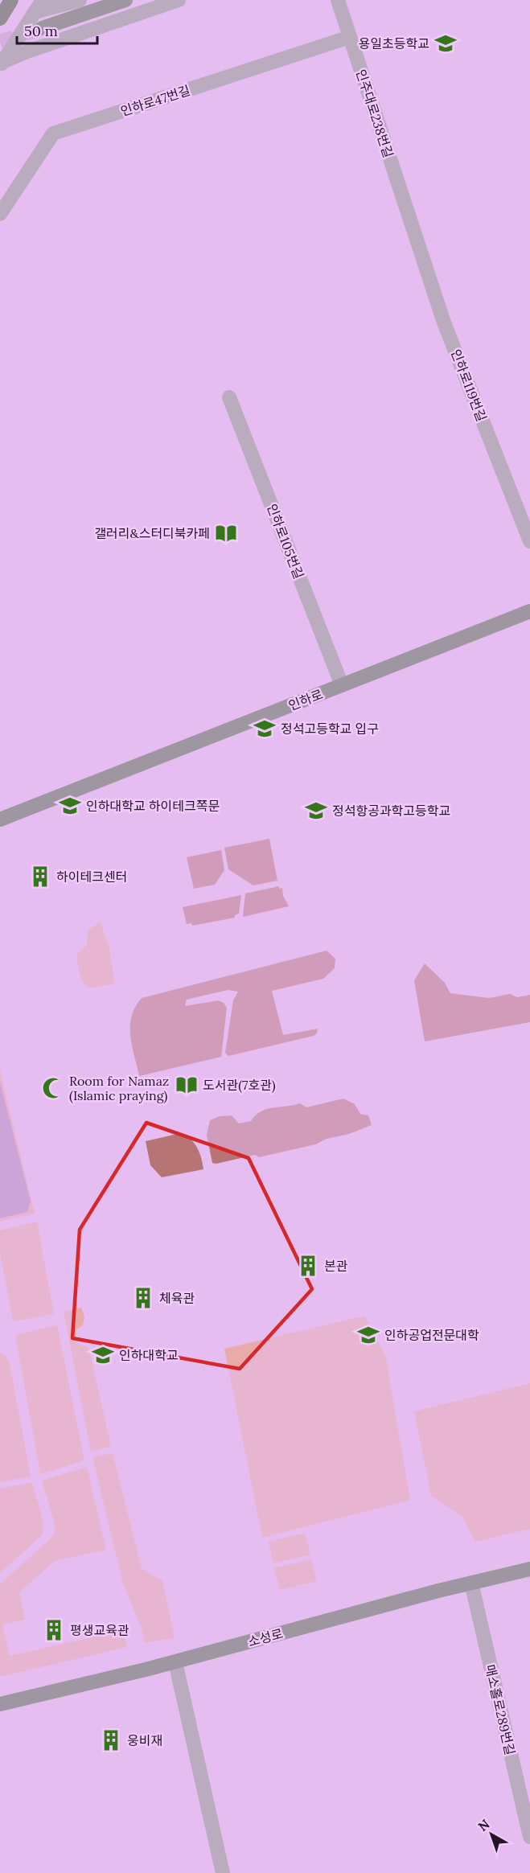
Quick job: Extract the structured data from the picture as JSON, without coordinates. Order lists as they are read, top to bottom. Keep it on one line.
{"streets":{"main road":["인하로","소성로"],"street":["인하로47번길","인주대로238번길","인하로119번길","인하로105번길","매소홀로289번길"]},"crossings":[["인하로47번길","인주대로238번길"],["인주대로238번길","인하로119번길"],["인하로105번길","인하로"],["소성로","매소홀로289번길"]],"places":{"school or university":["용일초등학교","정석고등학교 입구","인하대학교 하이테크쪽문","정석항공과학고등학교","인하공업전문대학","인하대학교"],"library":["갤러리&스터디북카페","도서관(7호관)"],"building":["하이테크센터","본관","체육관","평생교육관","웅비재"],"mosque":["Room for Namaz (Islamic praying)"]},"scale_bar":"50 m","north":"top left"}
